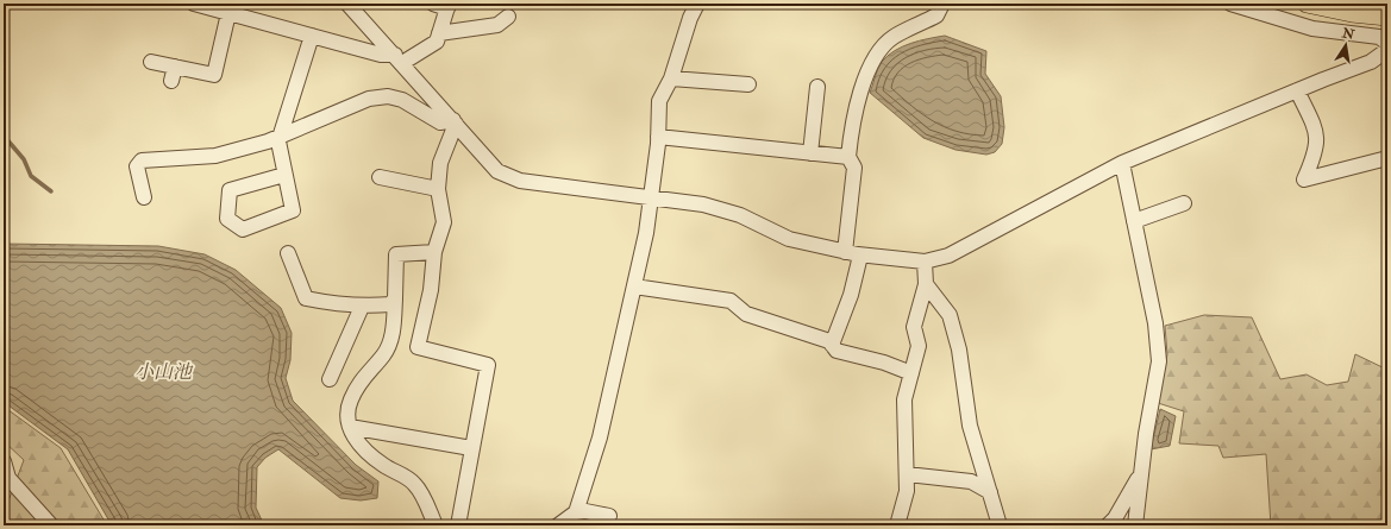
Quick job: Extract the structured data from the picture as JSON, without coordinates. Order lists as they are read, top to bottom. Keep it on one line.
{"water":["小山池"],"north":"top"}
